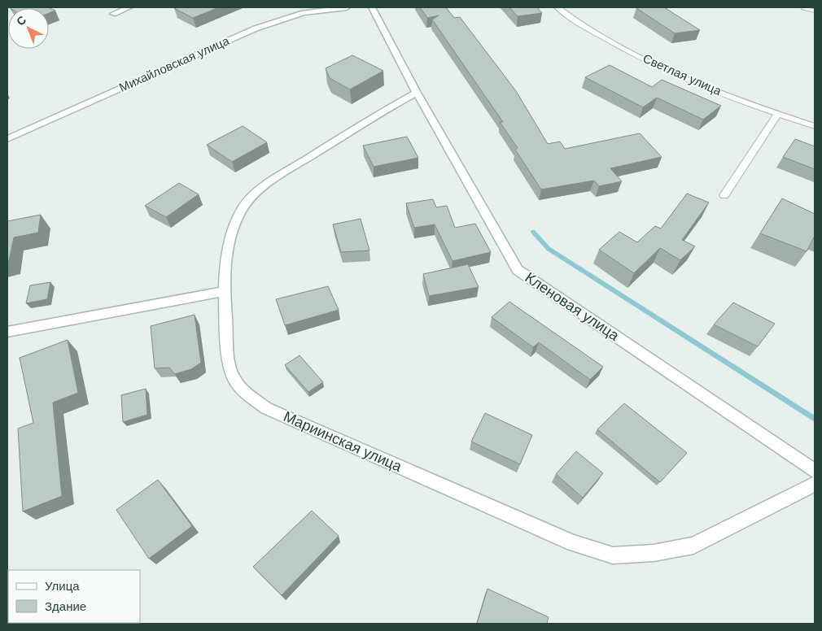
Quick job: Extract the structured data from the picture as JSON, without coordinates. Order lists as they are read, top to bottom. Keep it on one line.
{"streets":{"street":["Михайловская улица","Кленовая улица","Мариинская улица"],"lane":["Светлая улица"]},"crossings":[["Кленовая улица","Мариинская улица"]],"legend":["Улица","Здание"],"north":"top left"}
